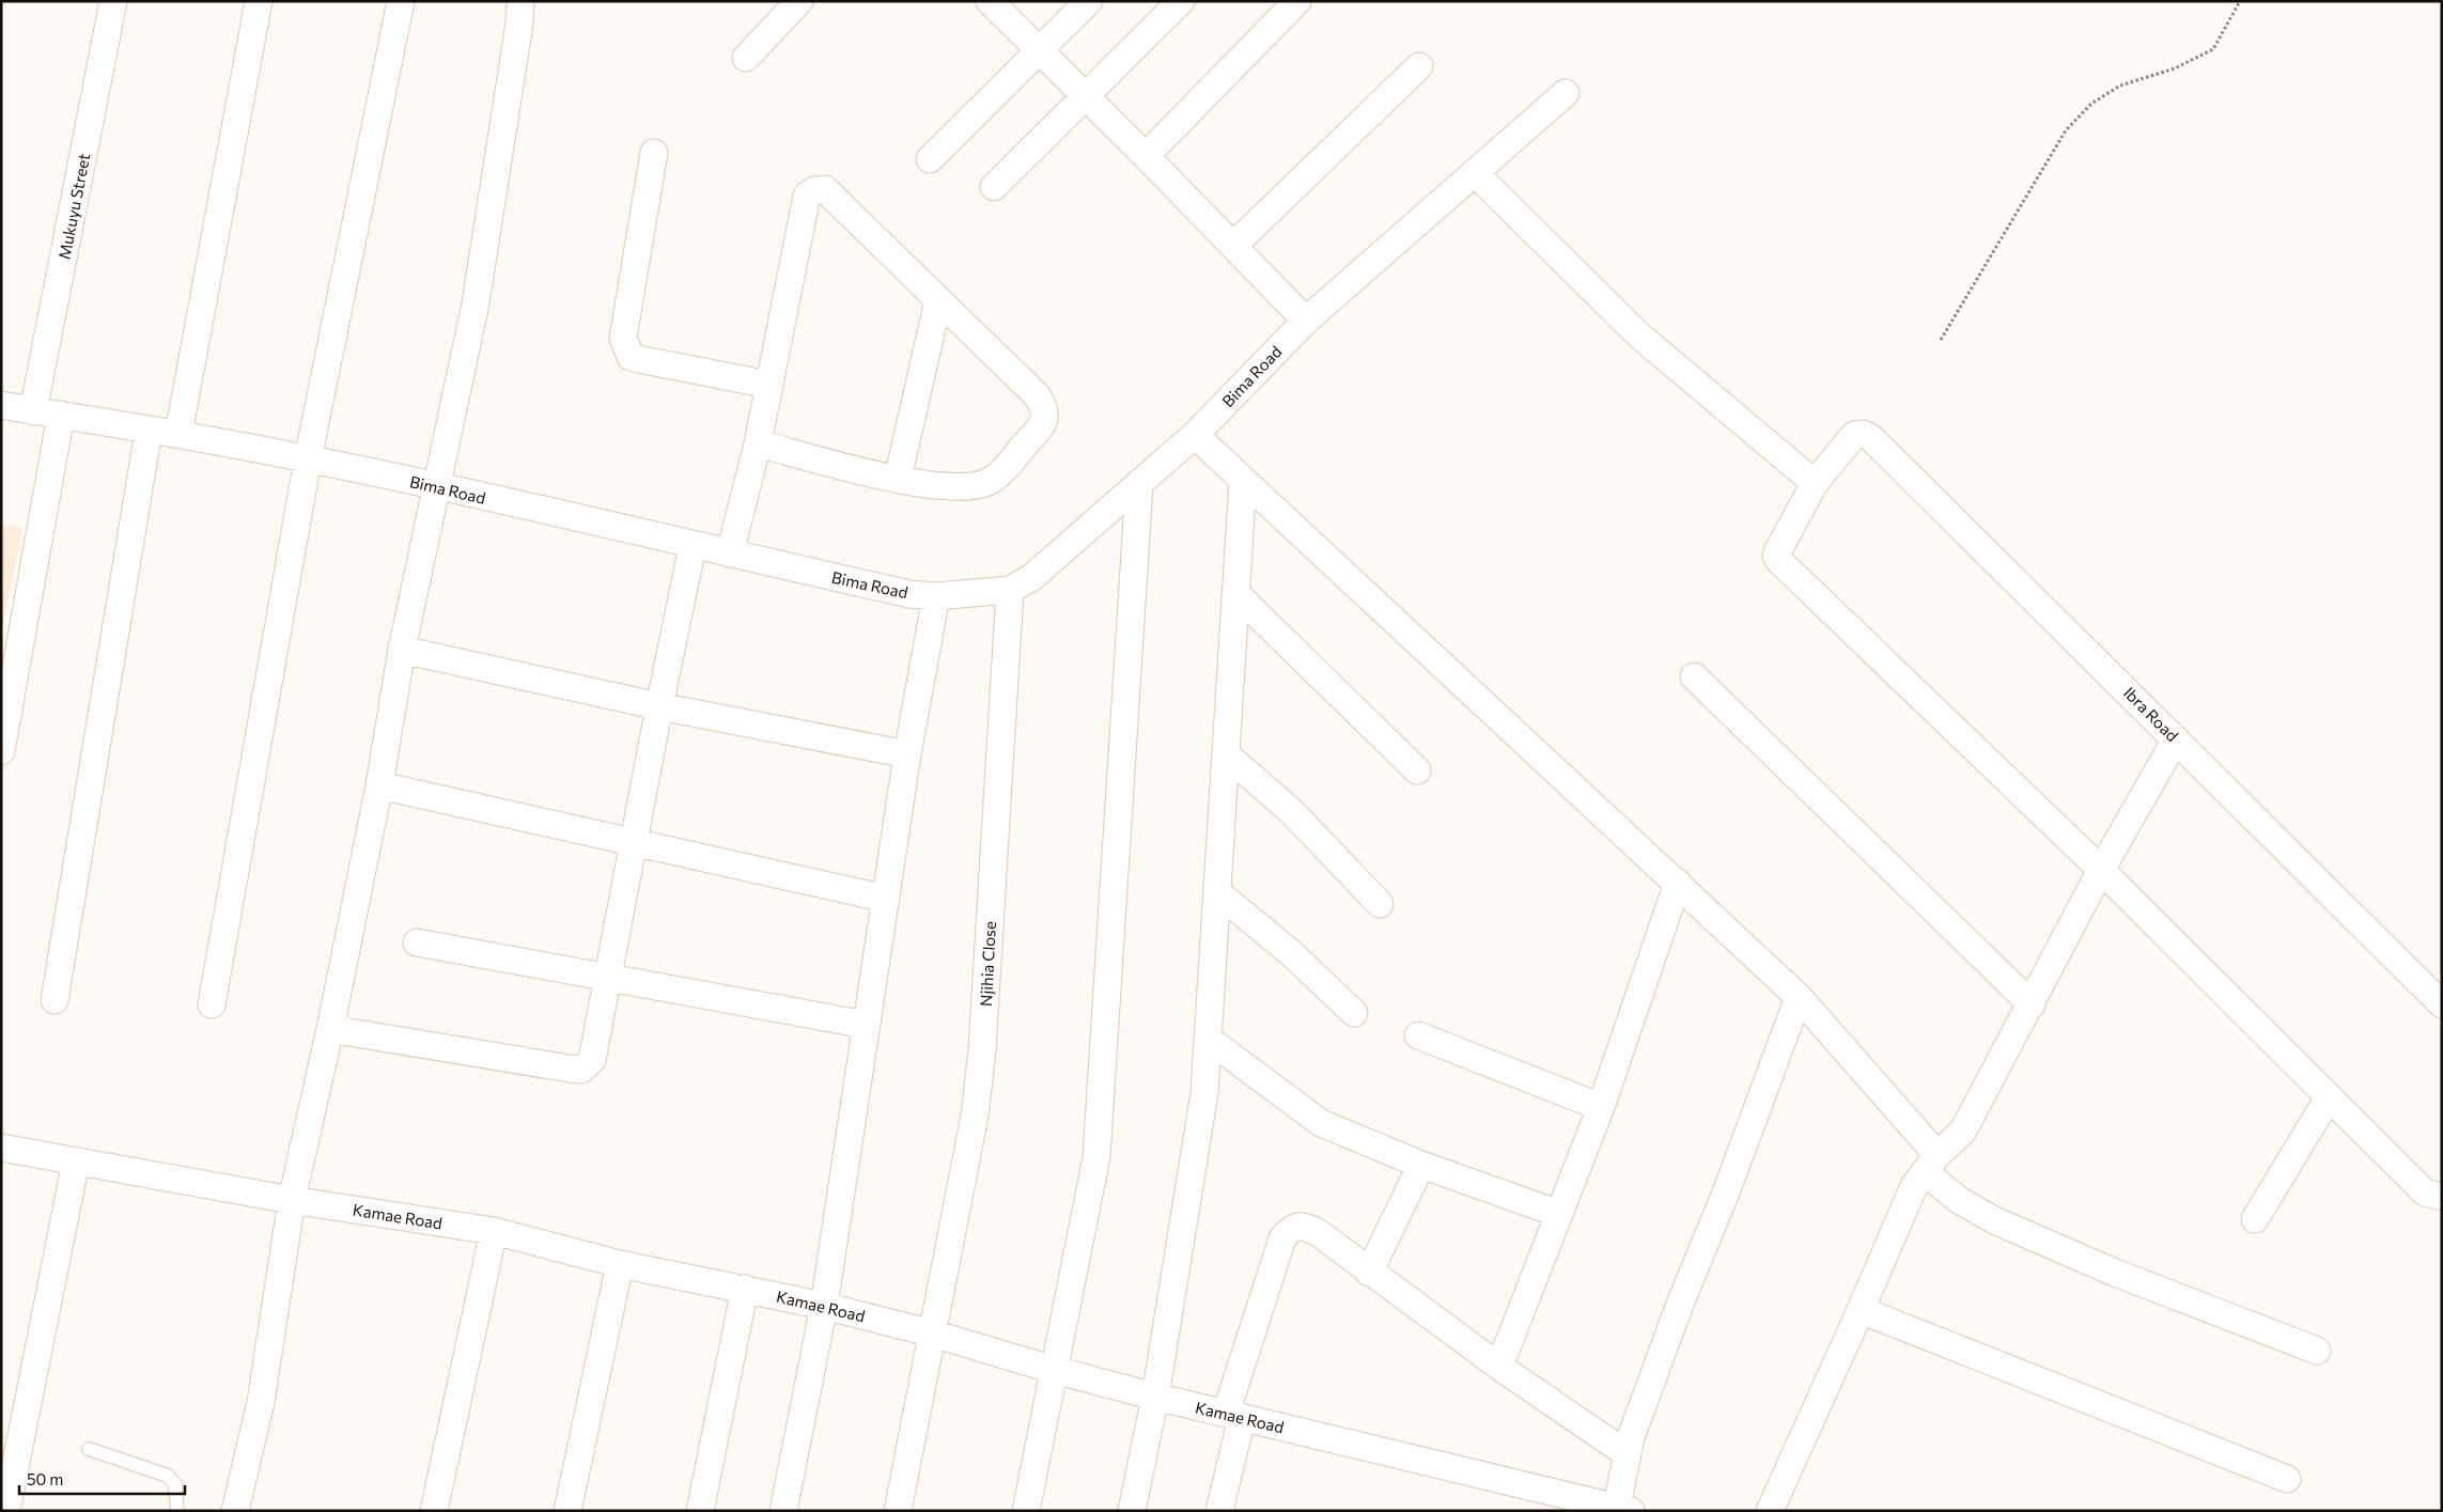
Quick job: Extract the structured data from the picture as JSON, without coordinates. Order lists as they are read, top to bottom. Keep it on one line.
{"streets":{"street":["Mukuyu Street","Bima Road","Ibra Road","Njihia Close","Kamae Road"]},"crossings":[["Mukuyu Street","Bima Road"],["Bima Road","Njihia Close"],["Njihia Close","Kamae Road"]],"scale_bar":"50 m"}
